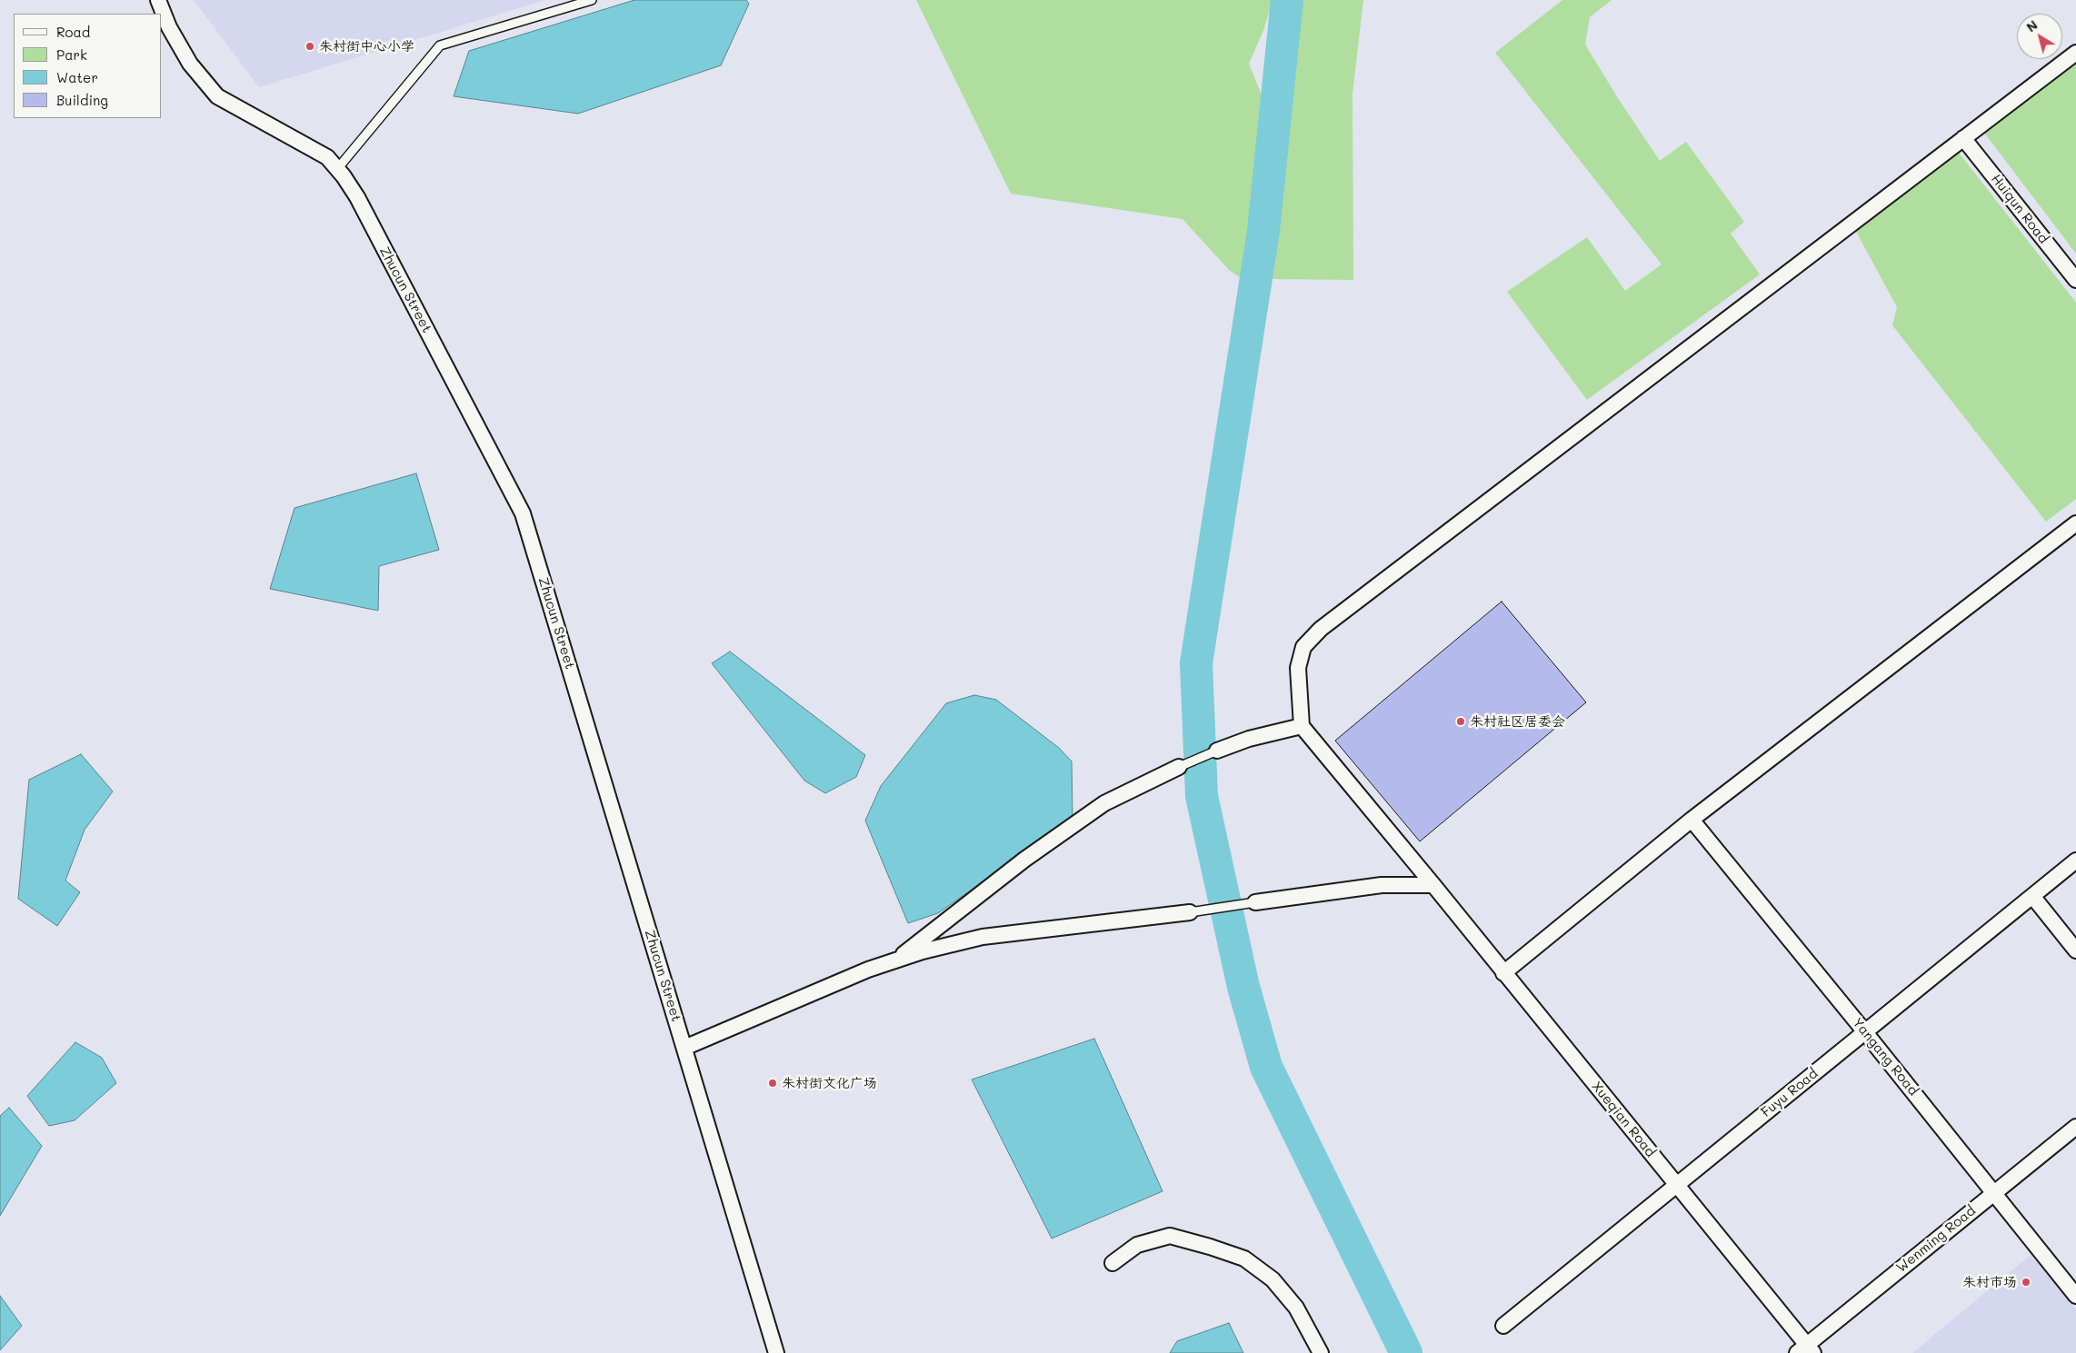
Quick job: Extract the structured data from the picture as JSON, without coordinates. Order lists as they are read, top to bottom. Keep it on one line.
{"streets":{"street":["Huiqun Road","Zhucun Street","Yangang Road","Fuyu Road","Xueqian Road","Wenming Road"]},"crossings":[["Yangang Road","Fuyu Road"],["Yangang Road","Wenming Road"],["Fuyu Road","Xueqian Road"],["Xueqian Road","Wenming Road"]],"places":["朱村街中心小学","朱村社区居委会","朱村街文化广场","朱村市场"],"legend":["Road","Park","Water","Building"],"north":"top left"}
